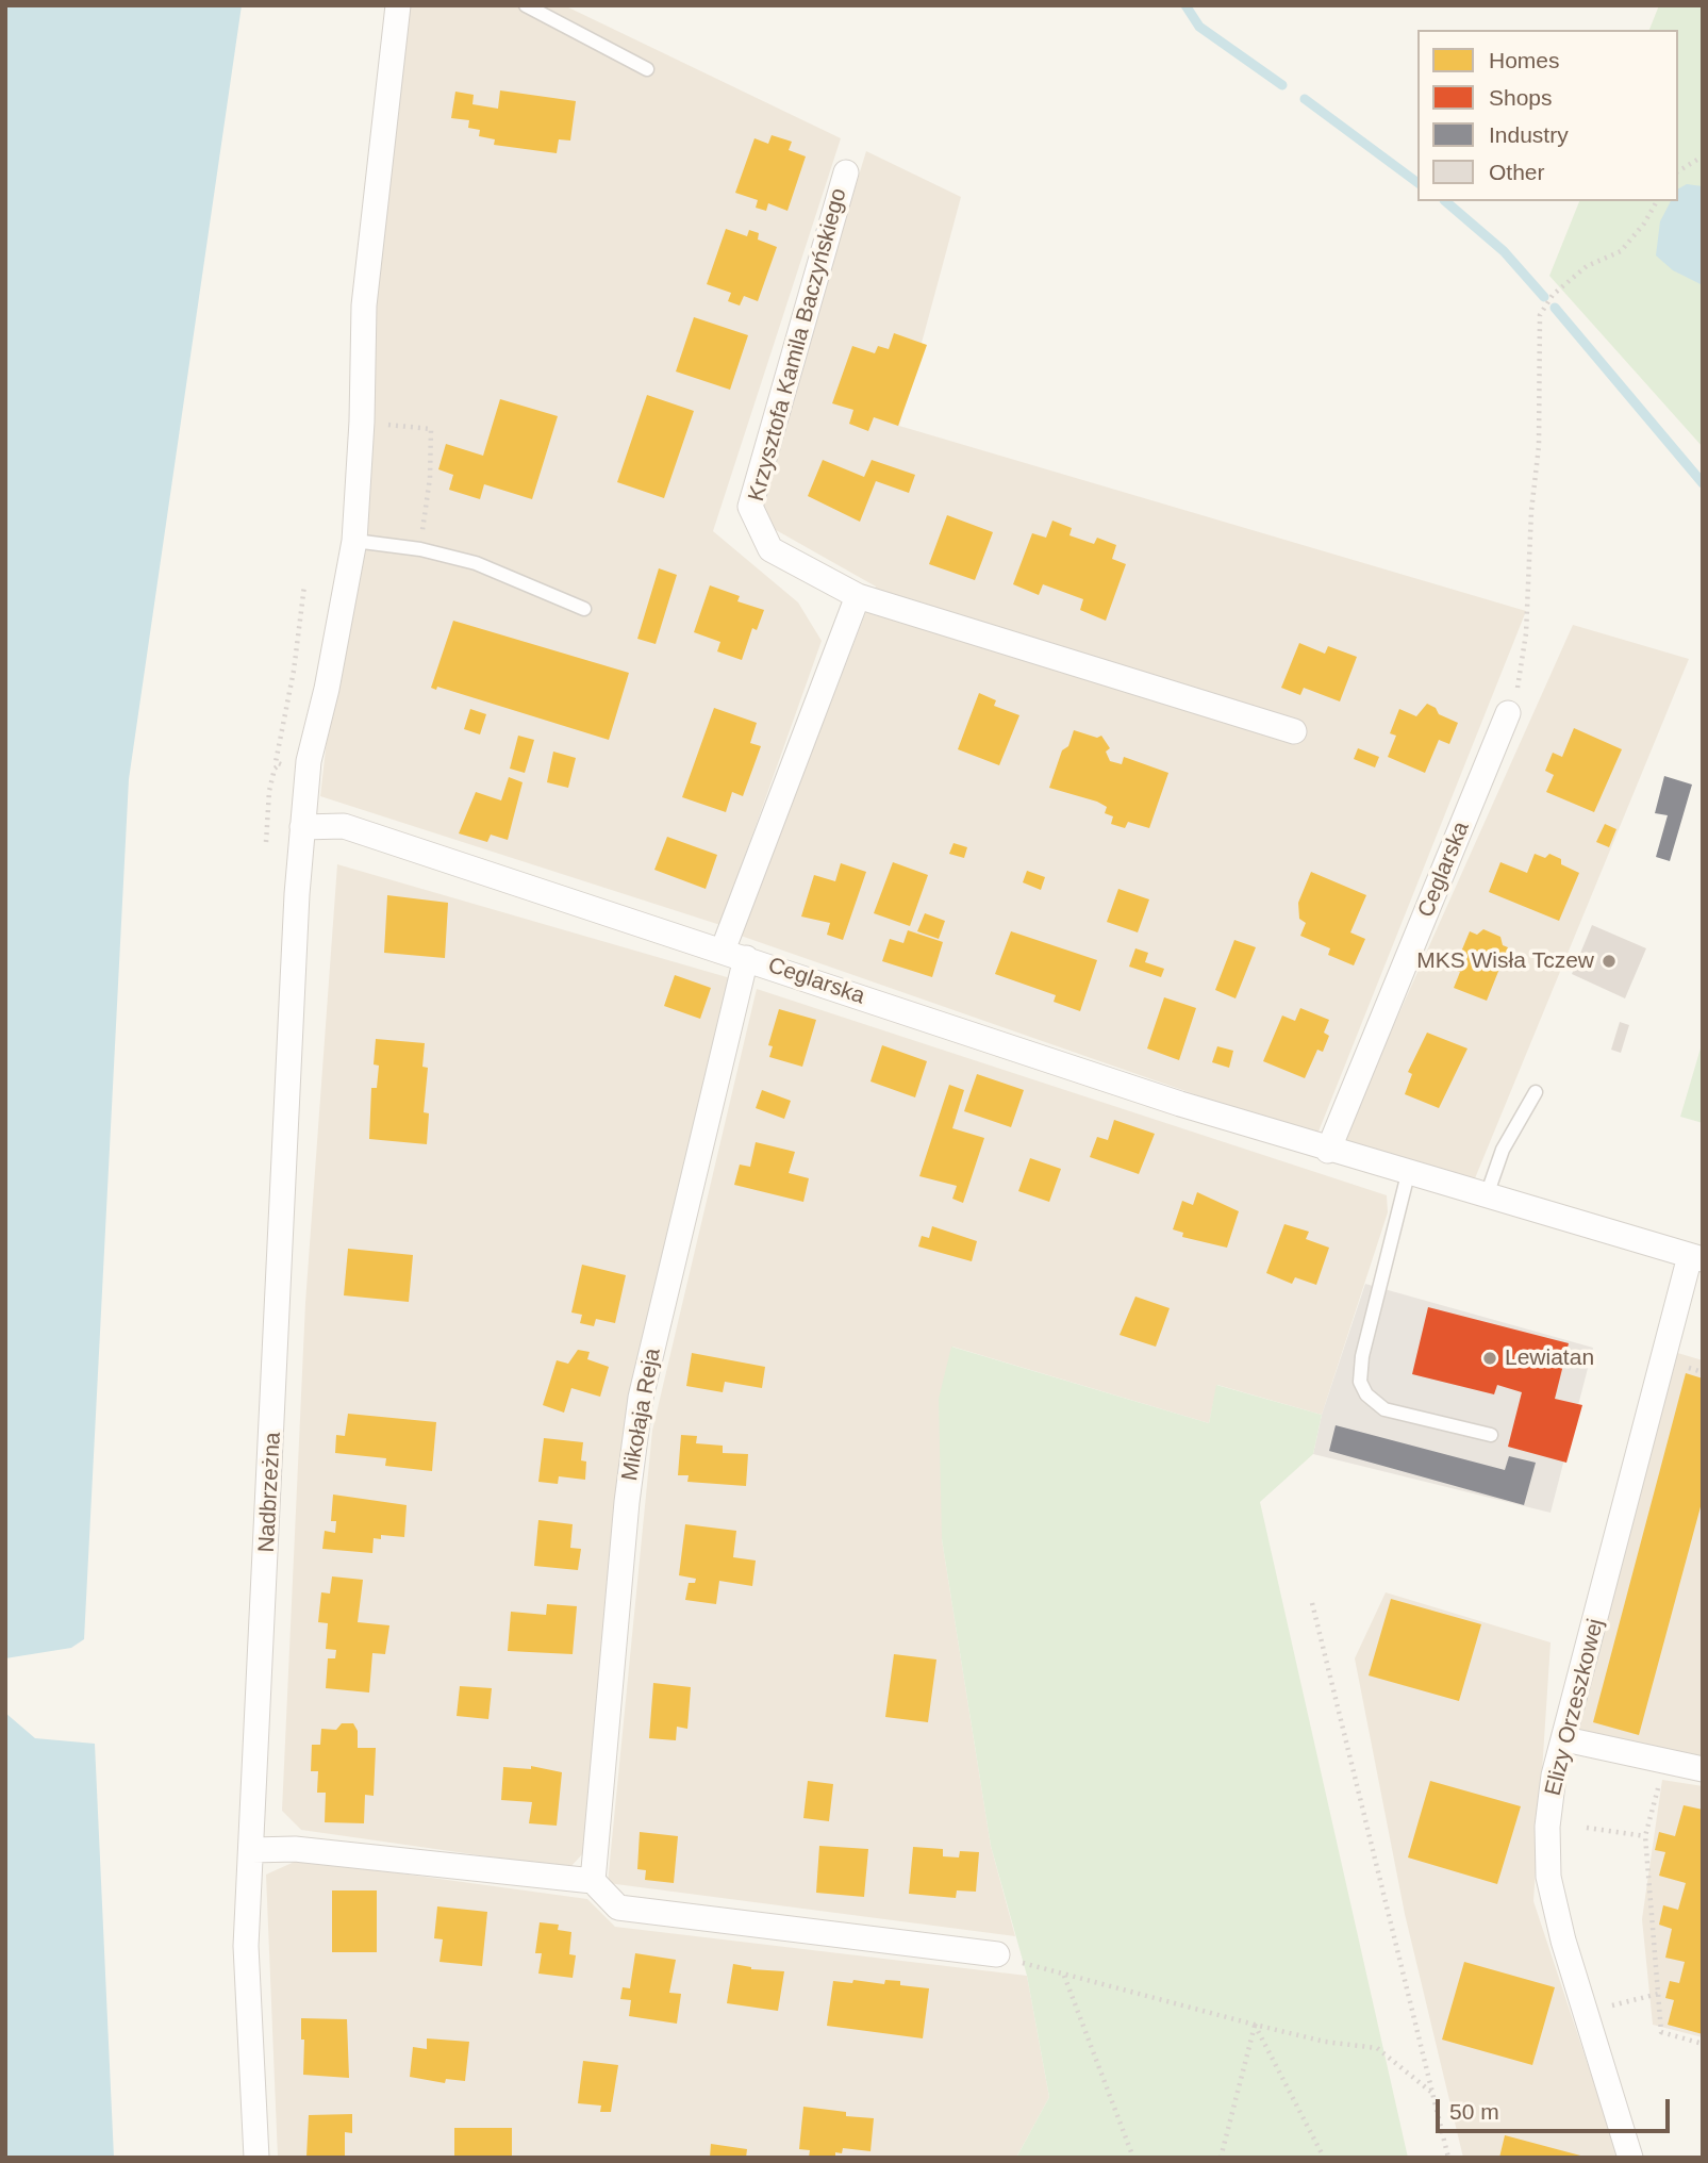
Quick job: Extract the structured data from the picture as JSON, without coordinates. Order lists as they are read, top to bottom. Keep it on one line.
{"streets":{"street":["Krzysztofa Kamila Baczyńskiego","Ceglarska","Mikołaja Reja","Nadbrzeżna","Elizy Orzeszkowej"]},"crossings":[["Ceglarska","Mikołaja Reja"],["Ceglarska","Nadbrzeżna"],["Ceglarska","Elizy Orzeszkowej"]],"places":["MKS Wisła Tczew","Lewiatan"],"legend":["Homes","Shops","Industry","Other"],"scale_bar":"50 m"}
